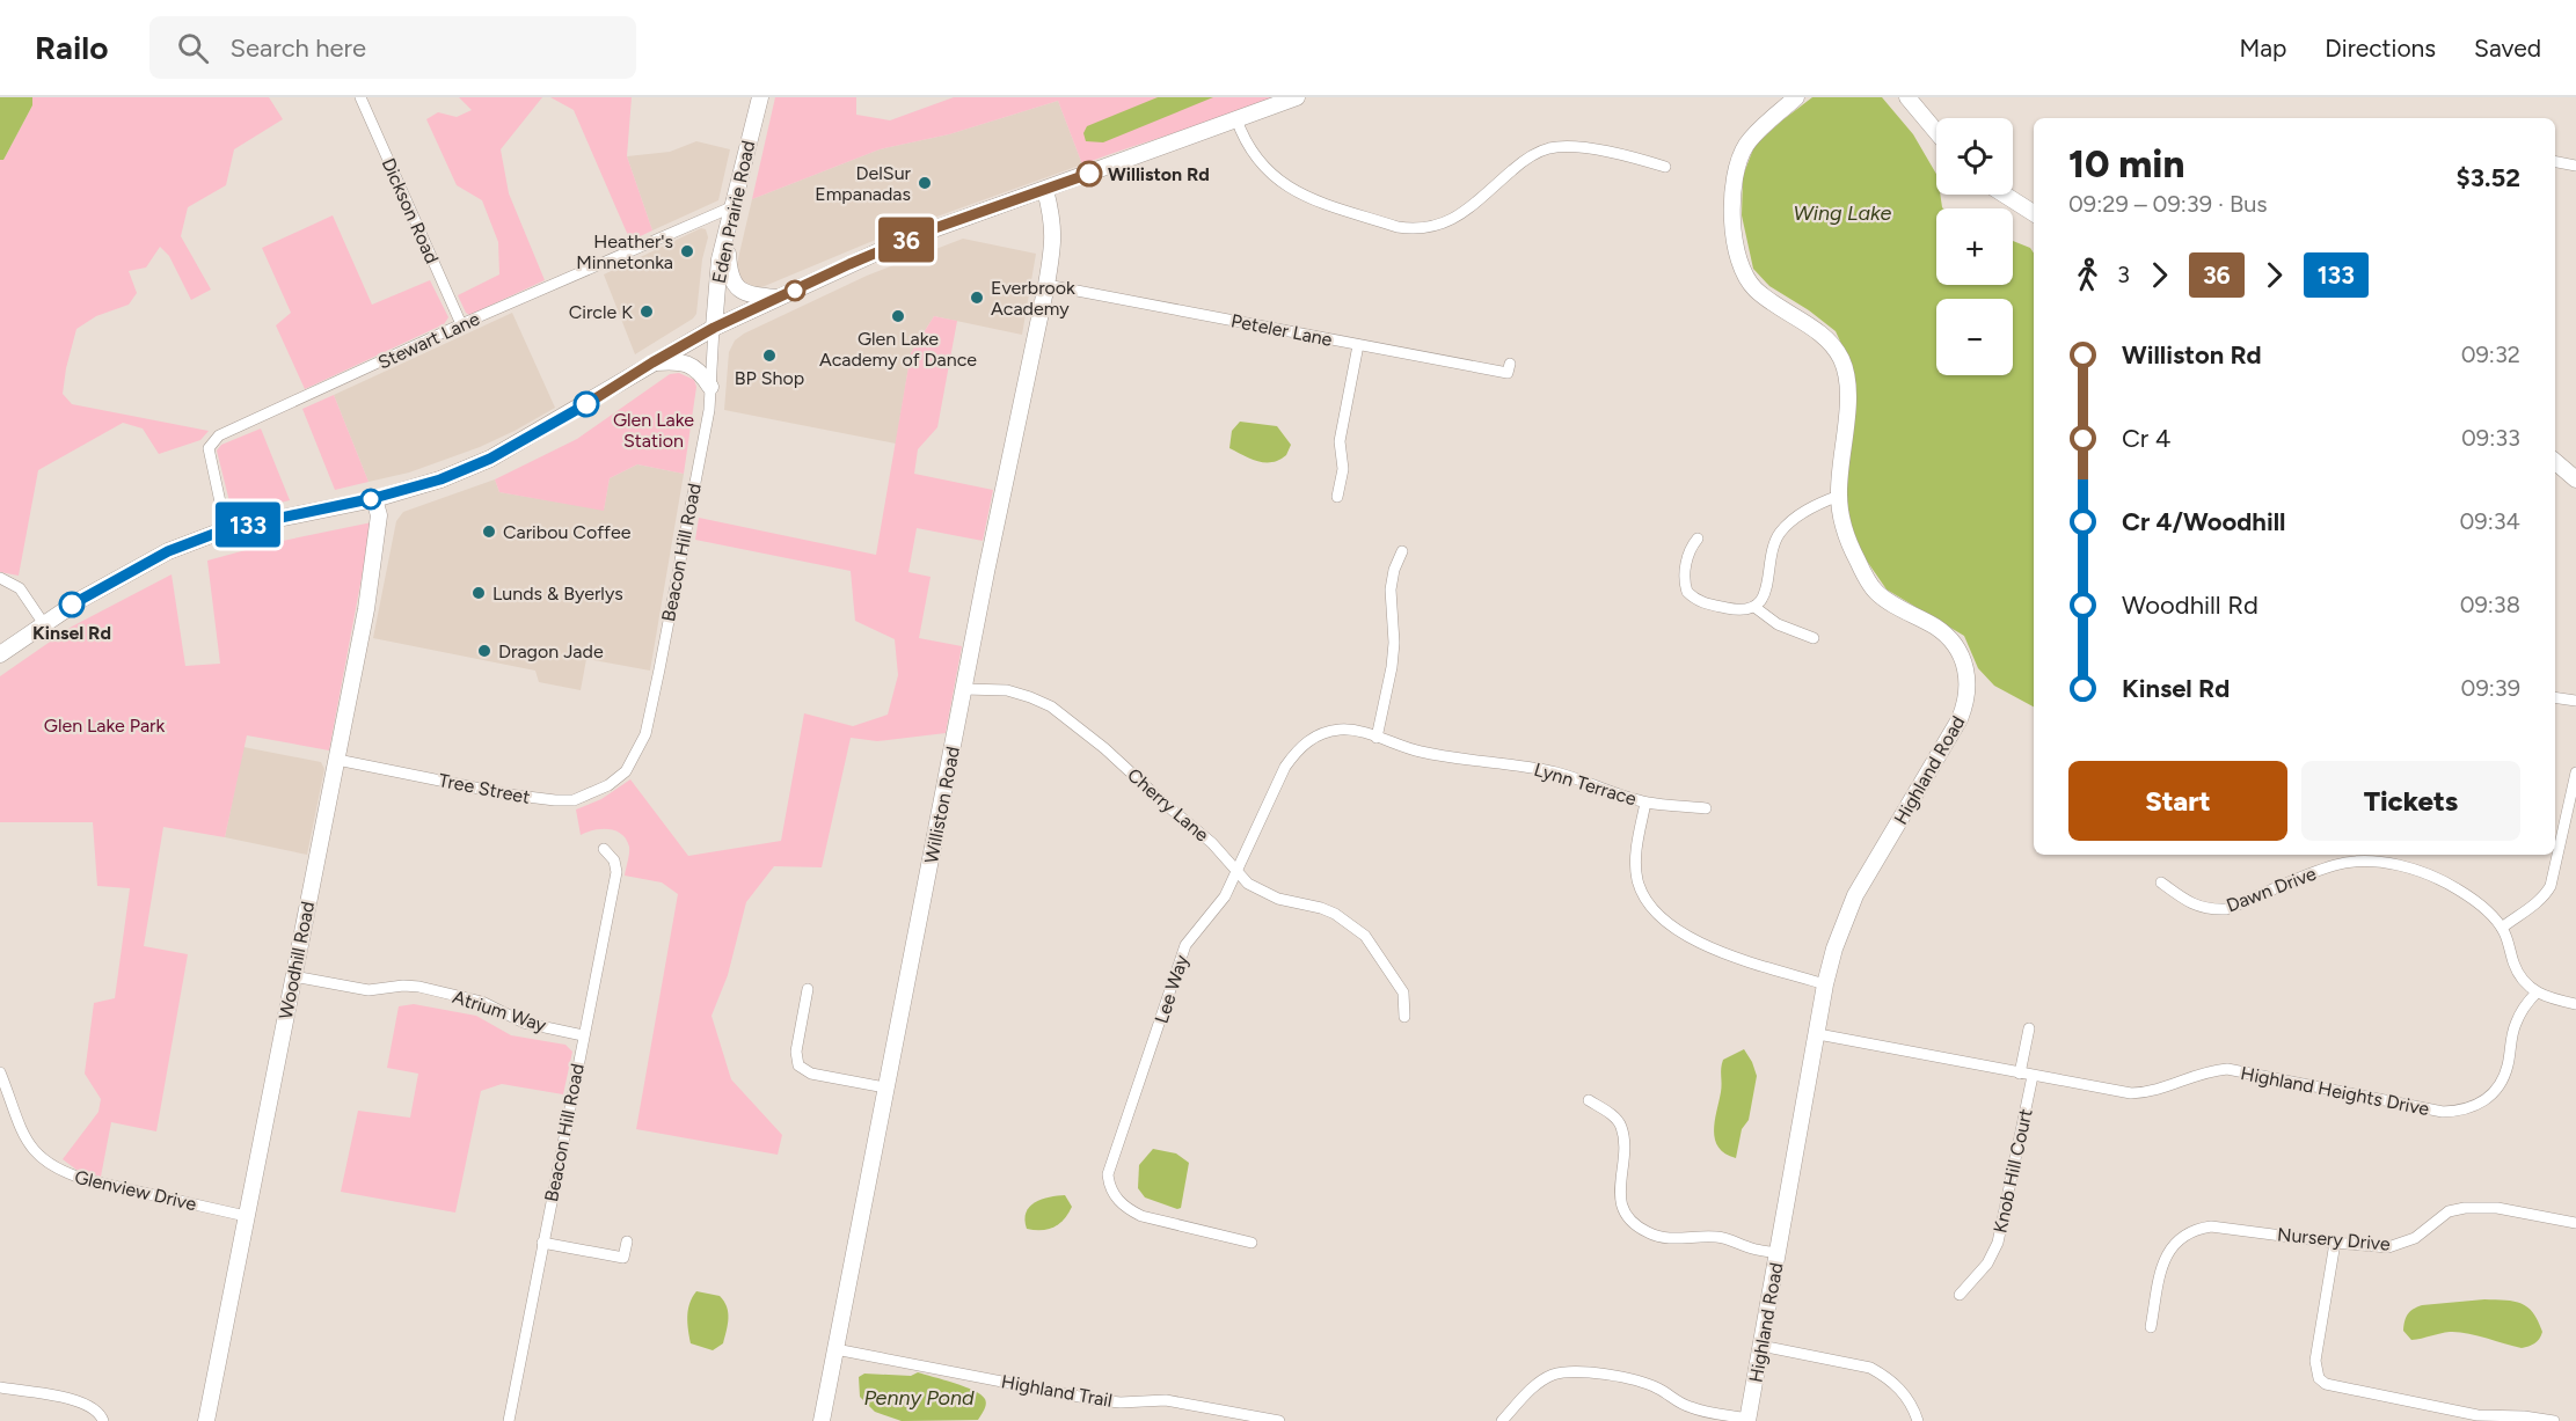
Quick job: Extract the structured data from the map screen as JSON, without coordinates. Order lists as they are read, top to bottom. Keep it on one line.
{"streets":{"main road":["Eden Prairie Road","Highland Road","Williston Road","Woodhill Road"],"street":["Dickson Road","Peteler Lane","Stewart Lane","Beacon Hill Road","Lynn Terrace","Tree Street","Cherry Lane","Dawn Drive","Lee Way","Atrium Way","Highland Heights Drive","Knob Hill Court","Glenview Drive","Nursery Drive","Highland Trail"]},"crossings":[["Dickson Road","Stewart Lane"],["Eden Prairie Road","Stewart Lane"],["Eden Prairie Road","Beacon Hill Road"],["Peteler Lane","Williston Road"],["Beacon Hill Road","Tree Street"],["Beacon Hill Road","Atrium Way"],["Highland Road","Highland Heights Drive"],["Lynn Terrace","Lee Way"],["Tree Street","Woodhill Road"],["Williston Road","Cherry Lane"],["Williston Road","Highland Trail"],["Cherry Lane","Lee Way"],["Dawn Drive","Highland Heights Drive"],["Woodhill Road","Atrium Way"],["Woodhill Road","Glenview Drive"],["Highland Heights Drive","Knob Hill Court"]],"water":["Wing Lake","Penny Pond"],"parks":["Glen Lake Station","Glen Lake Park"],"places":["Williston Rd","DelSur Empanadas","Heather's Minnetonka","Everbrook Academy","Circle K","Glen Lake Academy of Dance","BP Shop","Caribou Coffee","Lunds & Byerlys","Kinsel Rd","Dragon Jade"],"lines":["bus line 36","bus line 133"],"page":{"header":"Railo","search":"Search here","nav":["Map","Directions","Saved"],"on_map":["36","133"],"map_buttons":["+","−"],"heading":["10 min","09:29 – 09:39 · Bus","$3.52"],"legs":["3","36","133"],"list":[{"name":"Williston Rd","value":"09:32"},{"name":"Cr 4","value":"09:33"},{"name":"Cr 4/Woodhill","value":"09:34"},{"name":"Woodhill Rd","value":"09:38"},{"name":"Kinsel Rd","value":"09:39"}],"buttons":["Start","Tickets"]}}
